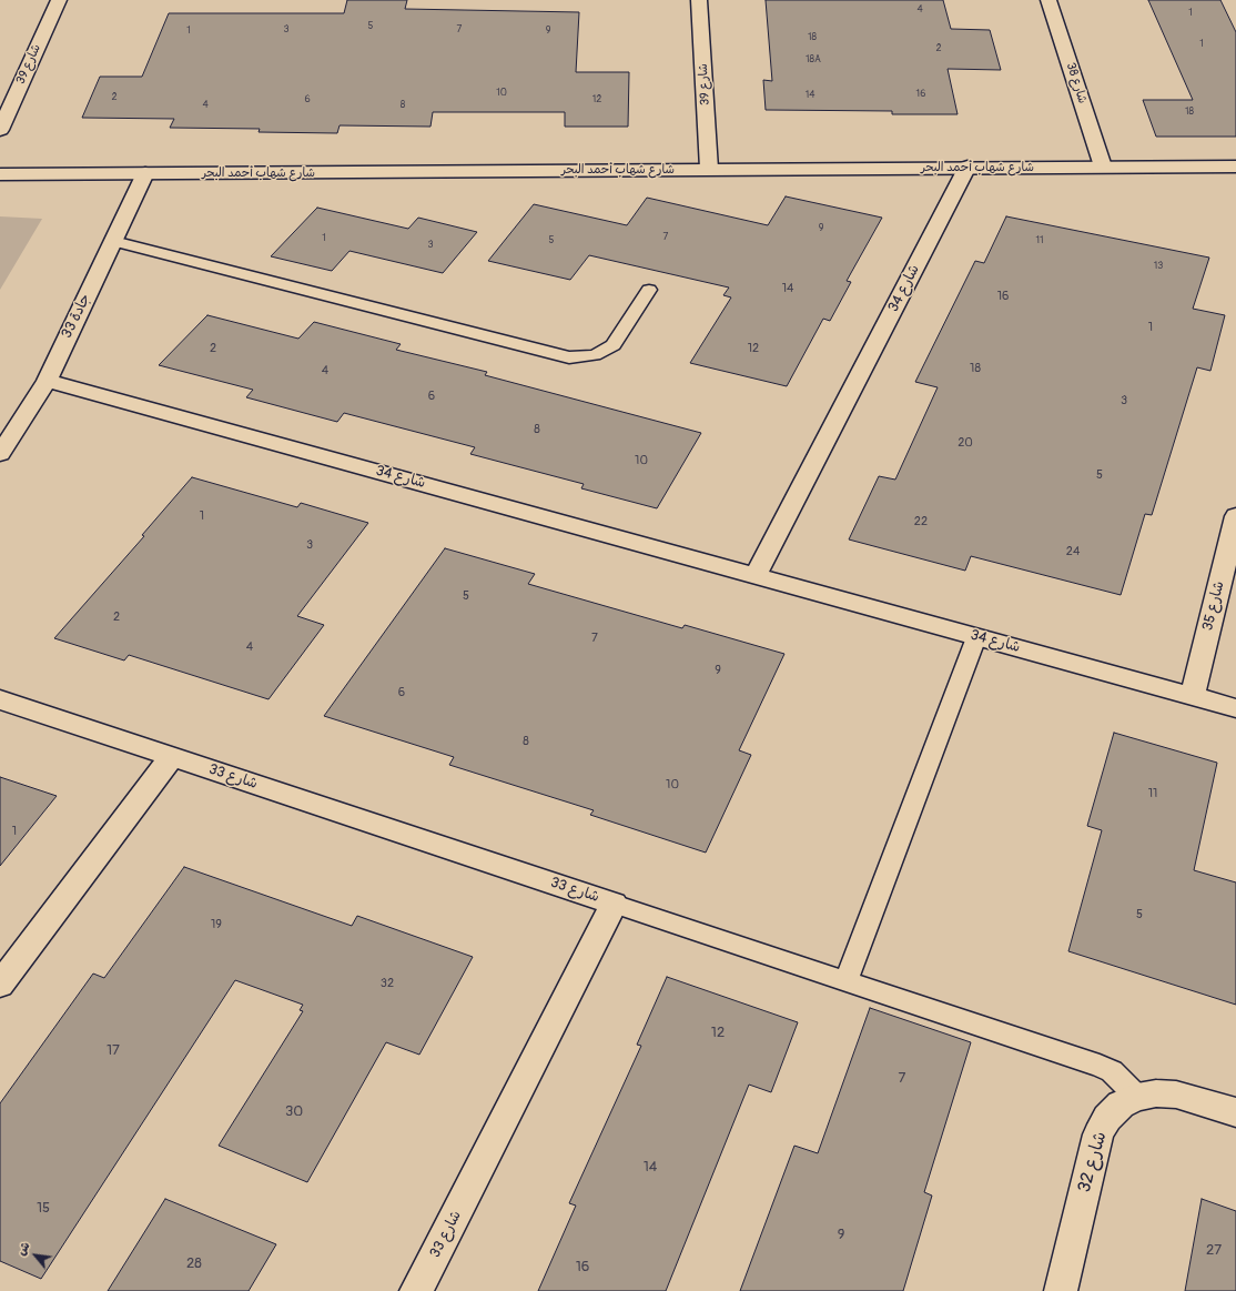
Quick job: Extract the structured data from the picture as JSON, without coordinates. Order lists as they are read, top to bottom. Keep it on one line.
{"streets":{"street":["شارع 39","شارع 38","شارع شهاب أحمد البحر","شارع 34","جادة 33","شارع 35","شارع 33","شارع 32"]},"crossings":[["شارع 39","شارع شهاب أحمد البحر"],["شارع 38","شارع شهاب أحمد البحر"],["شارع شهاب أحمد البحر","شارع 34"],["شارع شهاب أحمد البحر","جادة 33"],["شارع 34","جادة 33"],["شارع 34","شارع 35"]],"house_numbers":["4","1","5","3","7","1","9","18","1","2","18A","10","16","14","2","6","12","4","8","18","9","7","1","5","11","3","13","14","16","1","2","12","18","4","6","3","8","20","10","5","1","22","3","24","5","2","7","4","9","6","8","10","11","1","5","19","32","12","17","7","30","14","15","9","27","28","16"],"north":"top left"}
